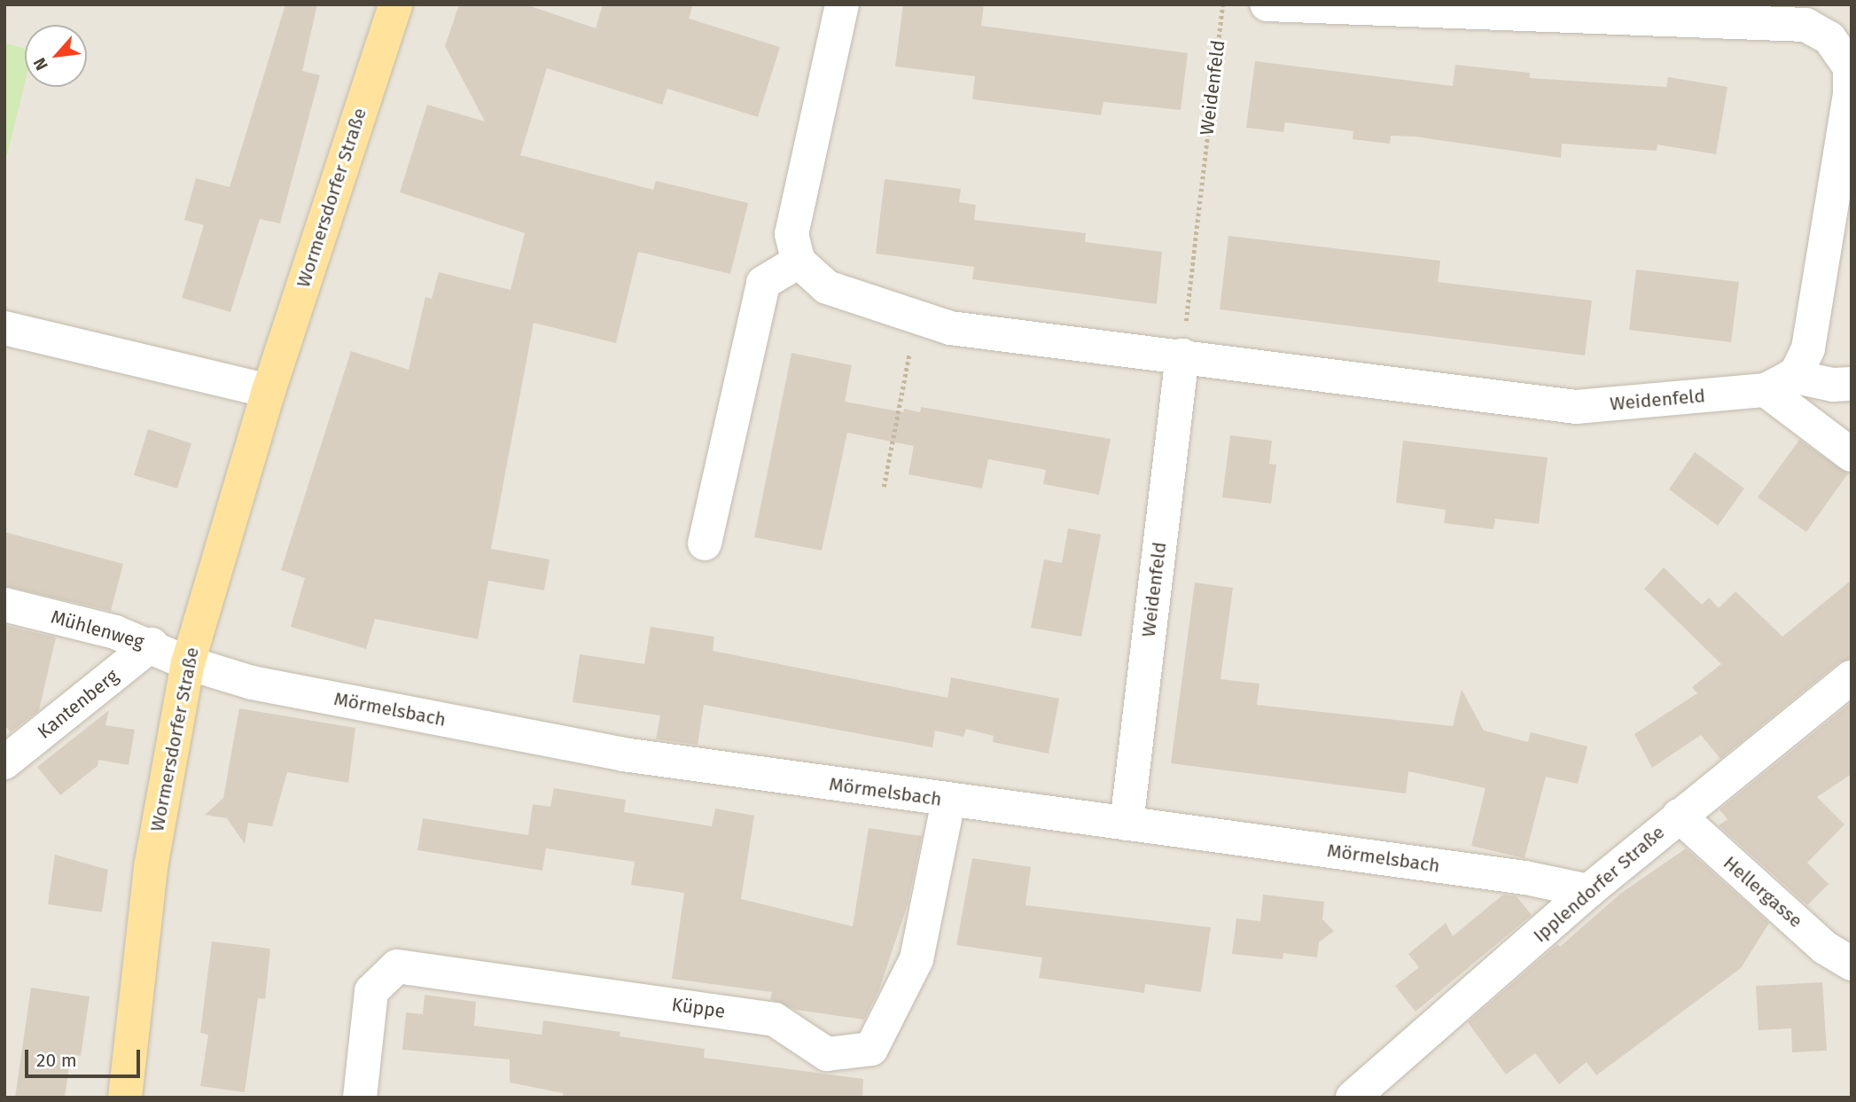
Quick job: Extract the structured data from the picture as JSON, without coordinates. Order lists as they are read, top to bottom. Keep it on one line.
{"streets":{"main road":["Wormersdorfer Straße"],"street":["Weidenfeld","Mühlenweg","Kantenberg","Mörmelsbach","Ipplendorfer Straße","Hellergasse","Küppe"]},"crossings":[["Weidenfeld","Mörmelsbach"],["Wormersdorfer Straße","Mühlenweg"],["Wormersdorfer Straße","Mörmelsbach"],["Mühlenweg","Kantenberg"],["Mühlenweg","Mörmelsbach"],["Mörmelsbach","Ipplendorfer Straße"],["Mörmelsbach","Küppe"],["Ipplendorfer Straße","Hellergasse"]],"scale_bar":"20 m","north":"bottom left"}
